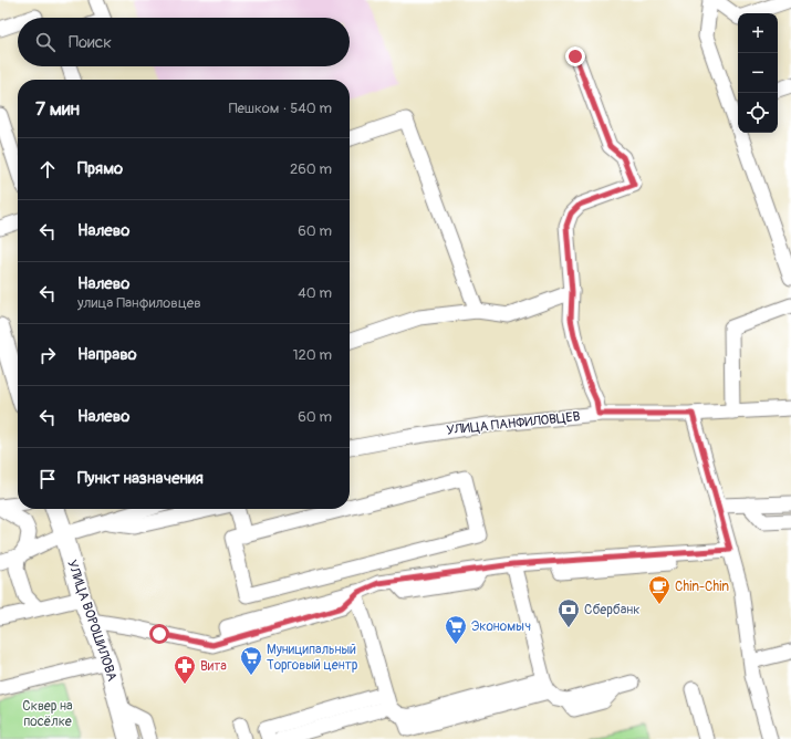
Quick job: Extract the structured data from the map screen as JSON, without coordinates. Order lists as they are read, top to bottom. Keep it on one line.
{"streets":{"main road":["УЛИЦА ВОРОШИЛОВА"],"street":["УЛИЦА ПАНФИЛОВЦЕВ"]},"parks":["Сквер на посёлке"],"places":{"cafe":["Chin-Chin"],"bank":["Сбербанк"],"supermarket":["Экономыч","Муниципальный Торговый центр"],"pharmacy":["Вита"]},"page":{"map_buttons":["+","−"],"search":"Поиск","heading":["7 мин","Пешком · 540 m"],"list":[["Прямо","260 m"],["Налево","60 m"],["Налево","улица Панфиловцев","40 m"],["Направо","120 m"],["Налево","60 m"],"Пункт назначения"]}}
